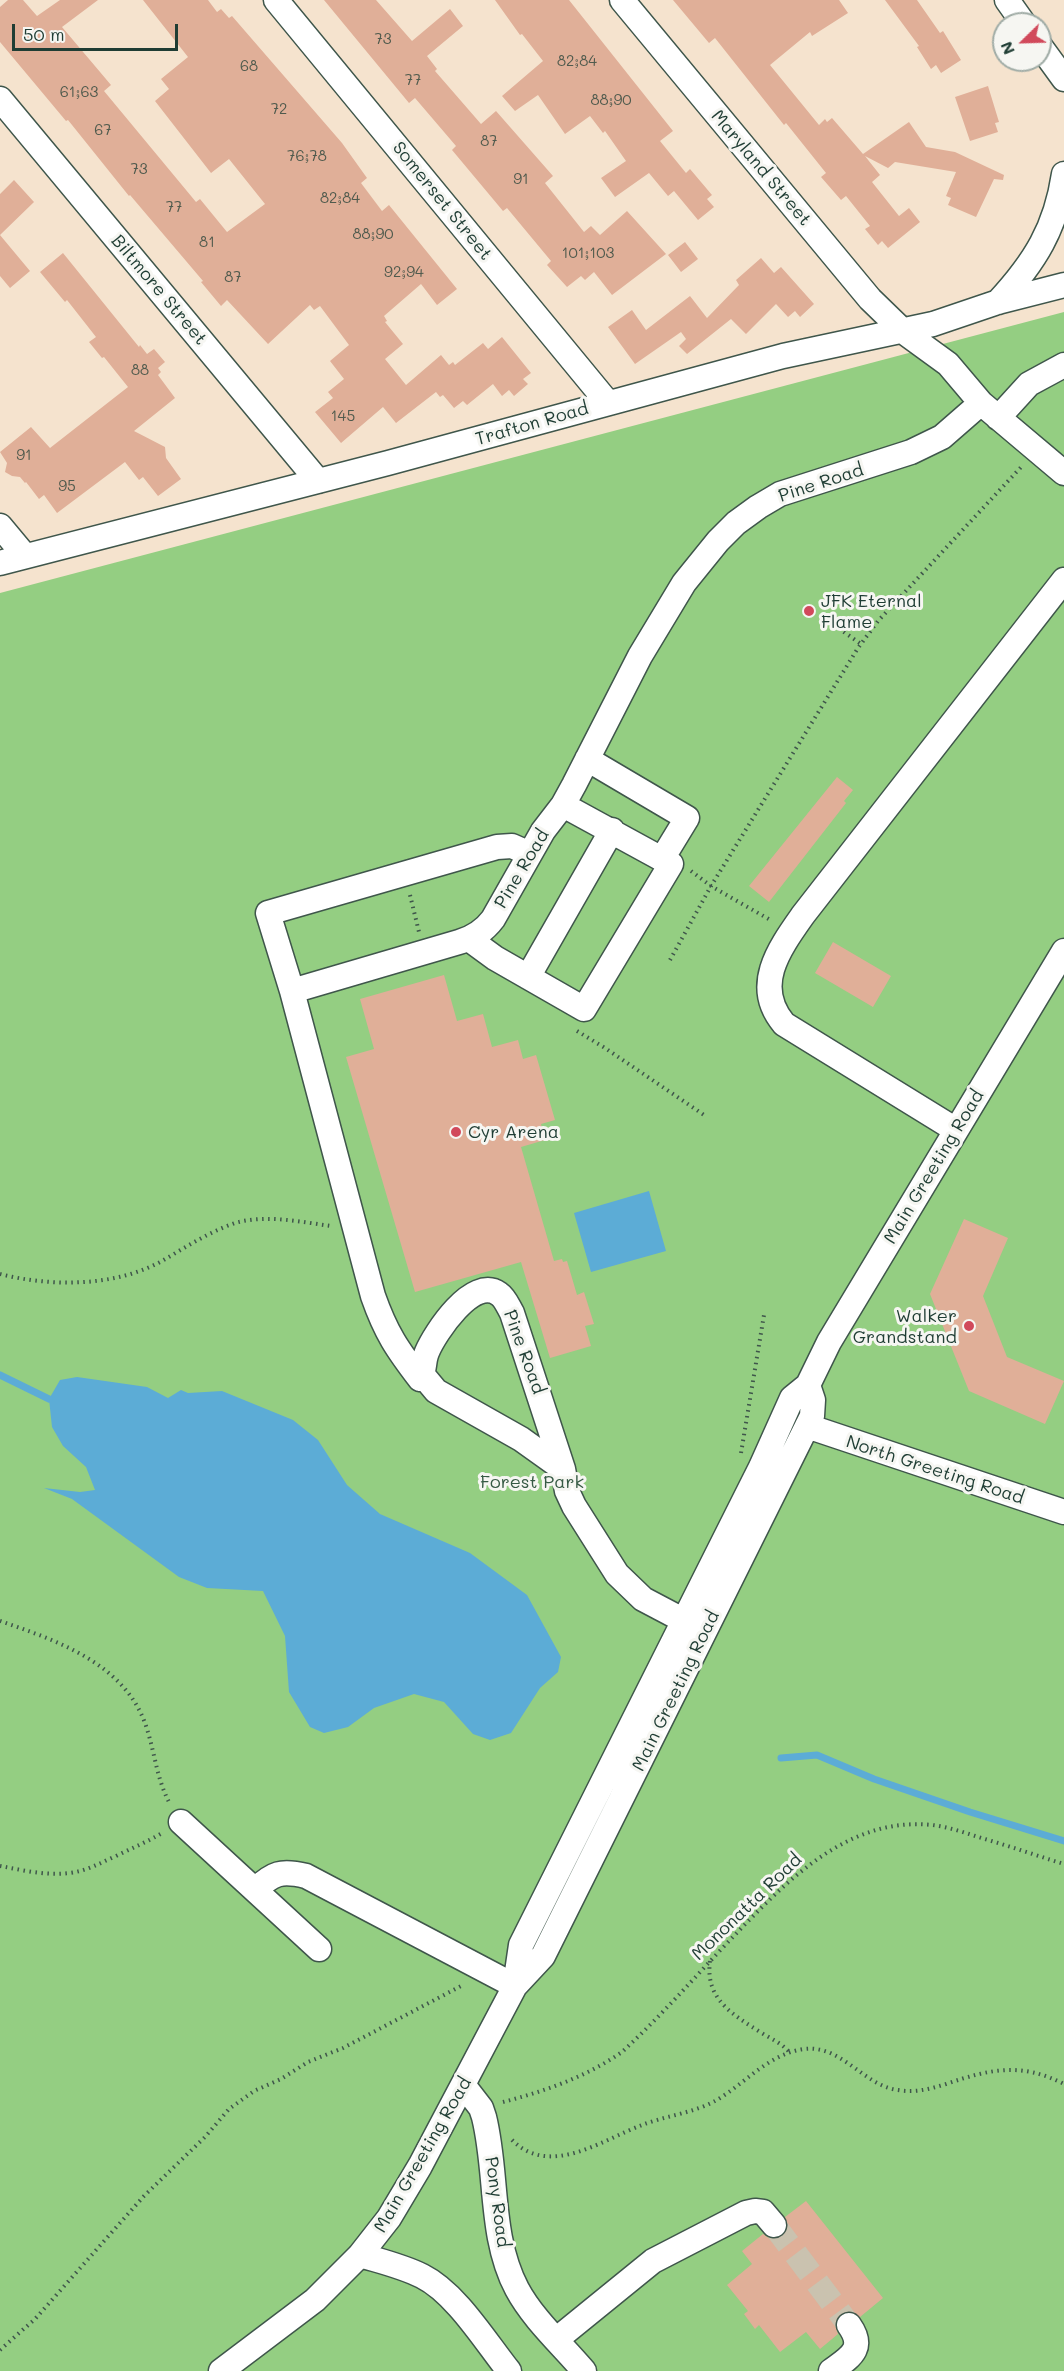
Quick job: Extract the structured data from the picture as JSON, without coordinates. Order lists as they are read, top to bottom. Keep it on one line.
{"streets":{"street":["Maryland Street","Somerset Street","Biltmore Street","Trafton Road","Pine Road","Main Greeting Road","North Greeting Road","Pony Road"],"path":["Mononatta Road"]},"crossings":[["Maryland Street","Trafton Road"],["Maryland Street","Pine Road"],["Somerset Street","Trafton Road"],["Biltmore Street","Trafton Road"],["Pine Road","Main Greeting Road"],["Main Greeting Road","North Greeting Road"],["Main Greeting Road","Pony Road"],["Mononatta Road","Pony Road"]],"parks":["Forest Park"],"places":["JFK Eternal Flame","Cyr Arena","Walker Grandstand"],"house_numbers":["73","82;84","68","77","61;63","88;90","72","67","87","76;78","73","91","82;84","77","88;90","81","101;103","92;94","87","88","145","91","95"],"scale_bar":"50 m","north":"bottom left"}
